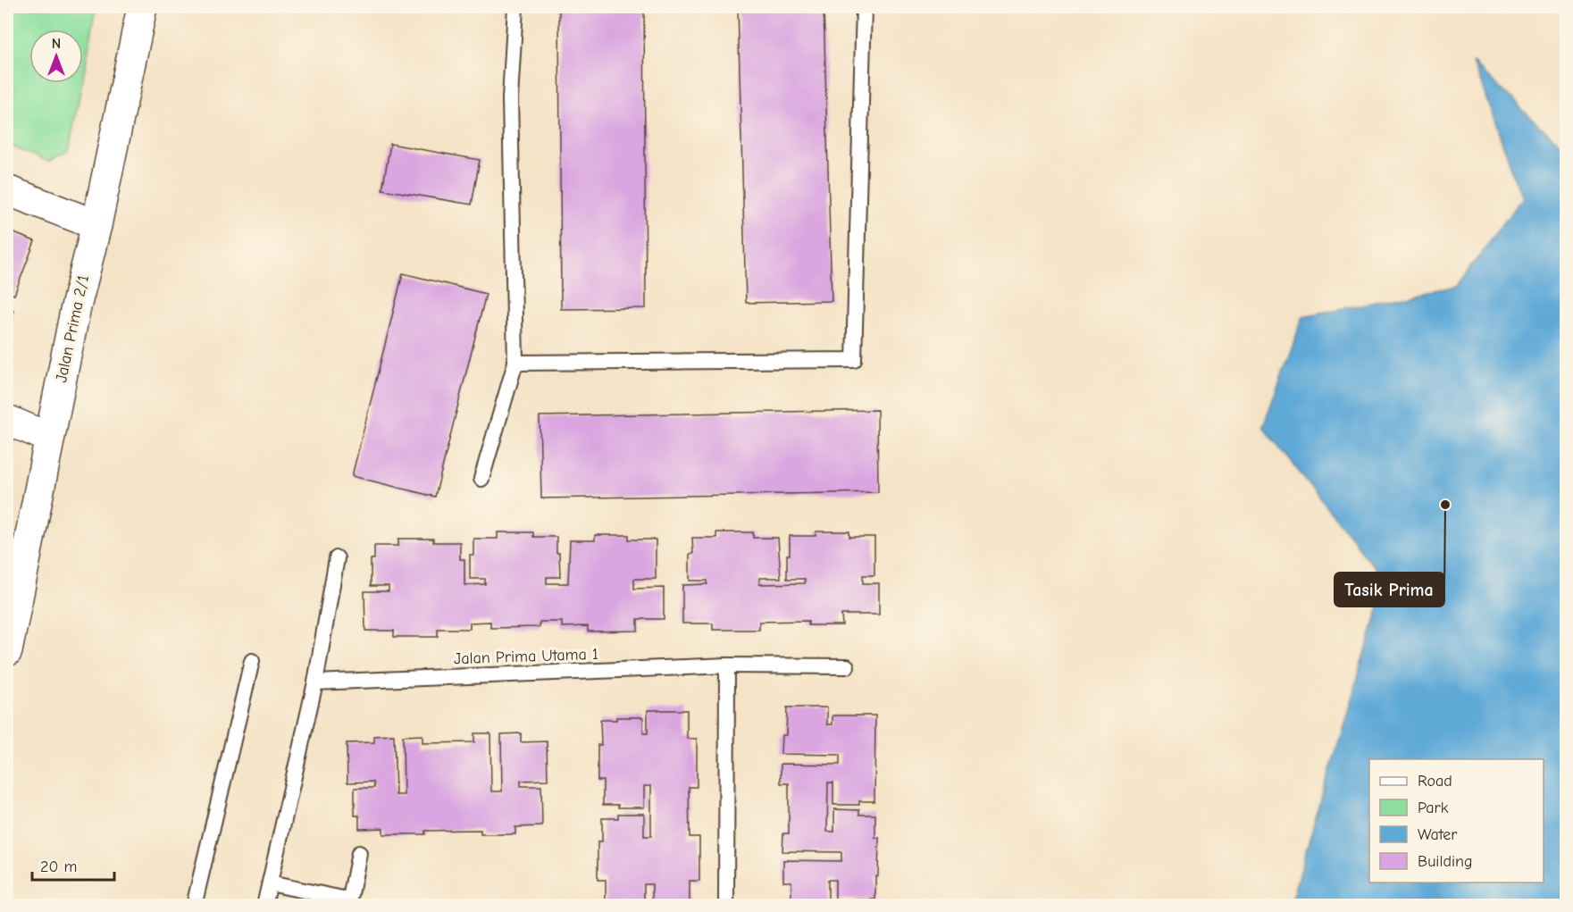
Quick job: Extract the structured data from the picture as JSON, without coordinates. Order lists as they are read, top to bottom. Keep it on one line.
{"streets":{"street":["Jalan Prima 2/1"],"lane":["Jalan Prima Utama 1"]},"places":["Tasik Prima"],"legend":["Road","Park","Water","Building"],"scale_bar":"20 m","north":"top"}
